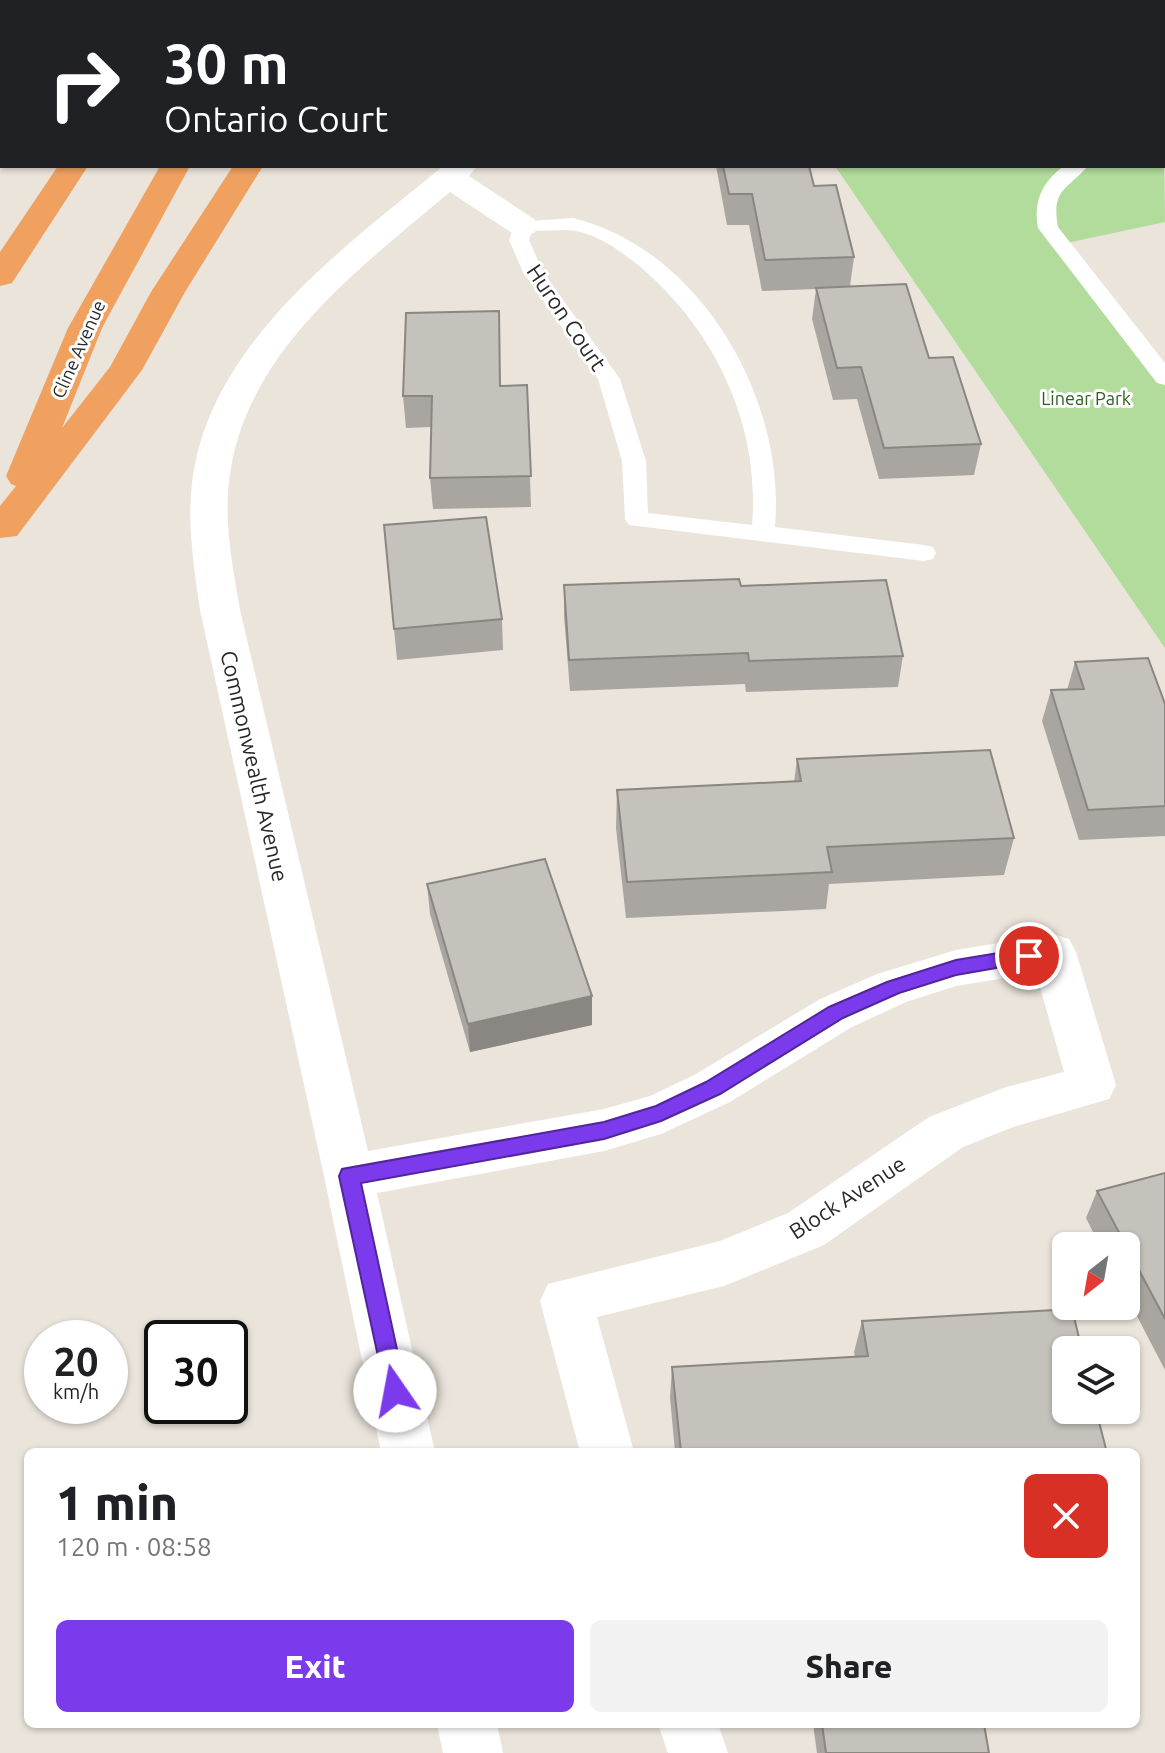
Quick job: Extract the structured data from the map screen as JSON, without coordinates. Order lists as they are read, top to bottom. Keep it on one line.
{"streets":{"highway":["Cline Avenue"],"street":["Commonwealth Avenue","Block Avenue"],"lane":["Huron Court"]},"crossings":[["Commonwealth Avenue","Block Avenue"]],"parks":["Linear Park"],"north":"bottom left","page":{"turn":["30 m","Ontario Court"],"speed":"20 km/h","limit":"30","heading":["1 min","120 m · 08:58"],"buttons":["Exit","Share"]}}
